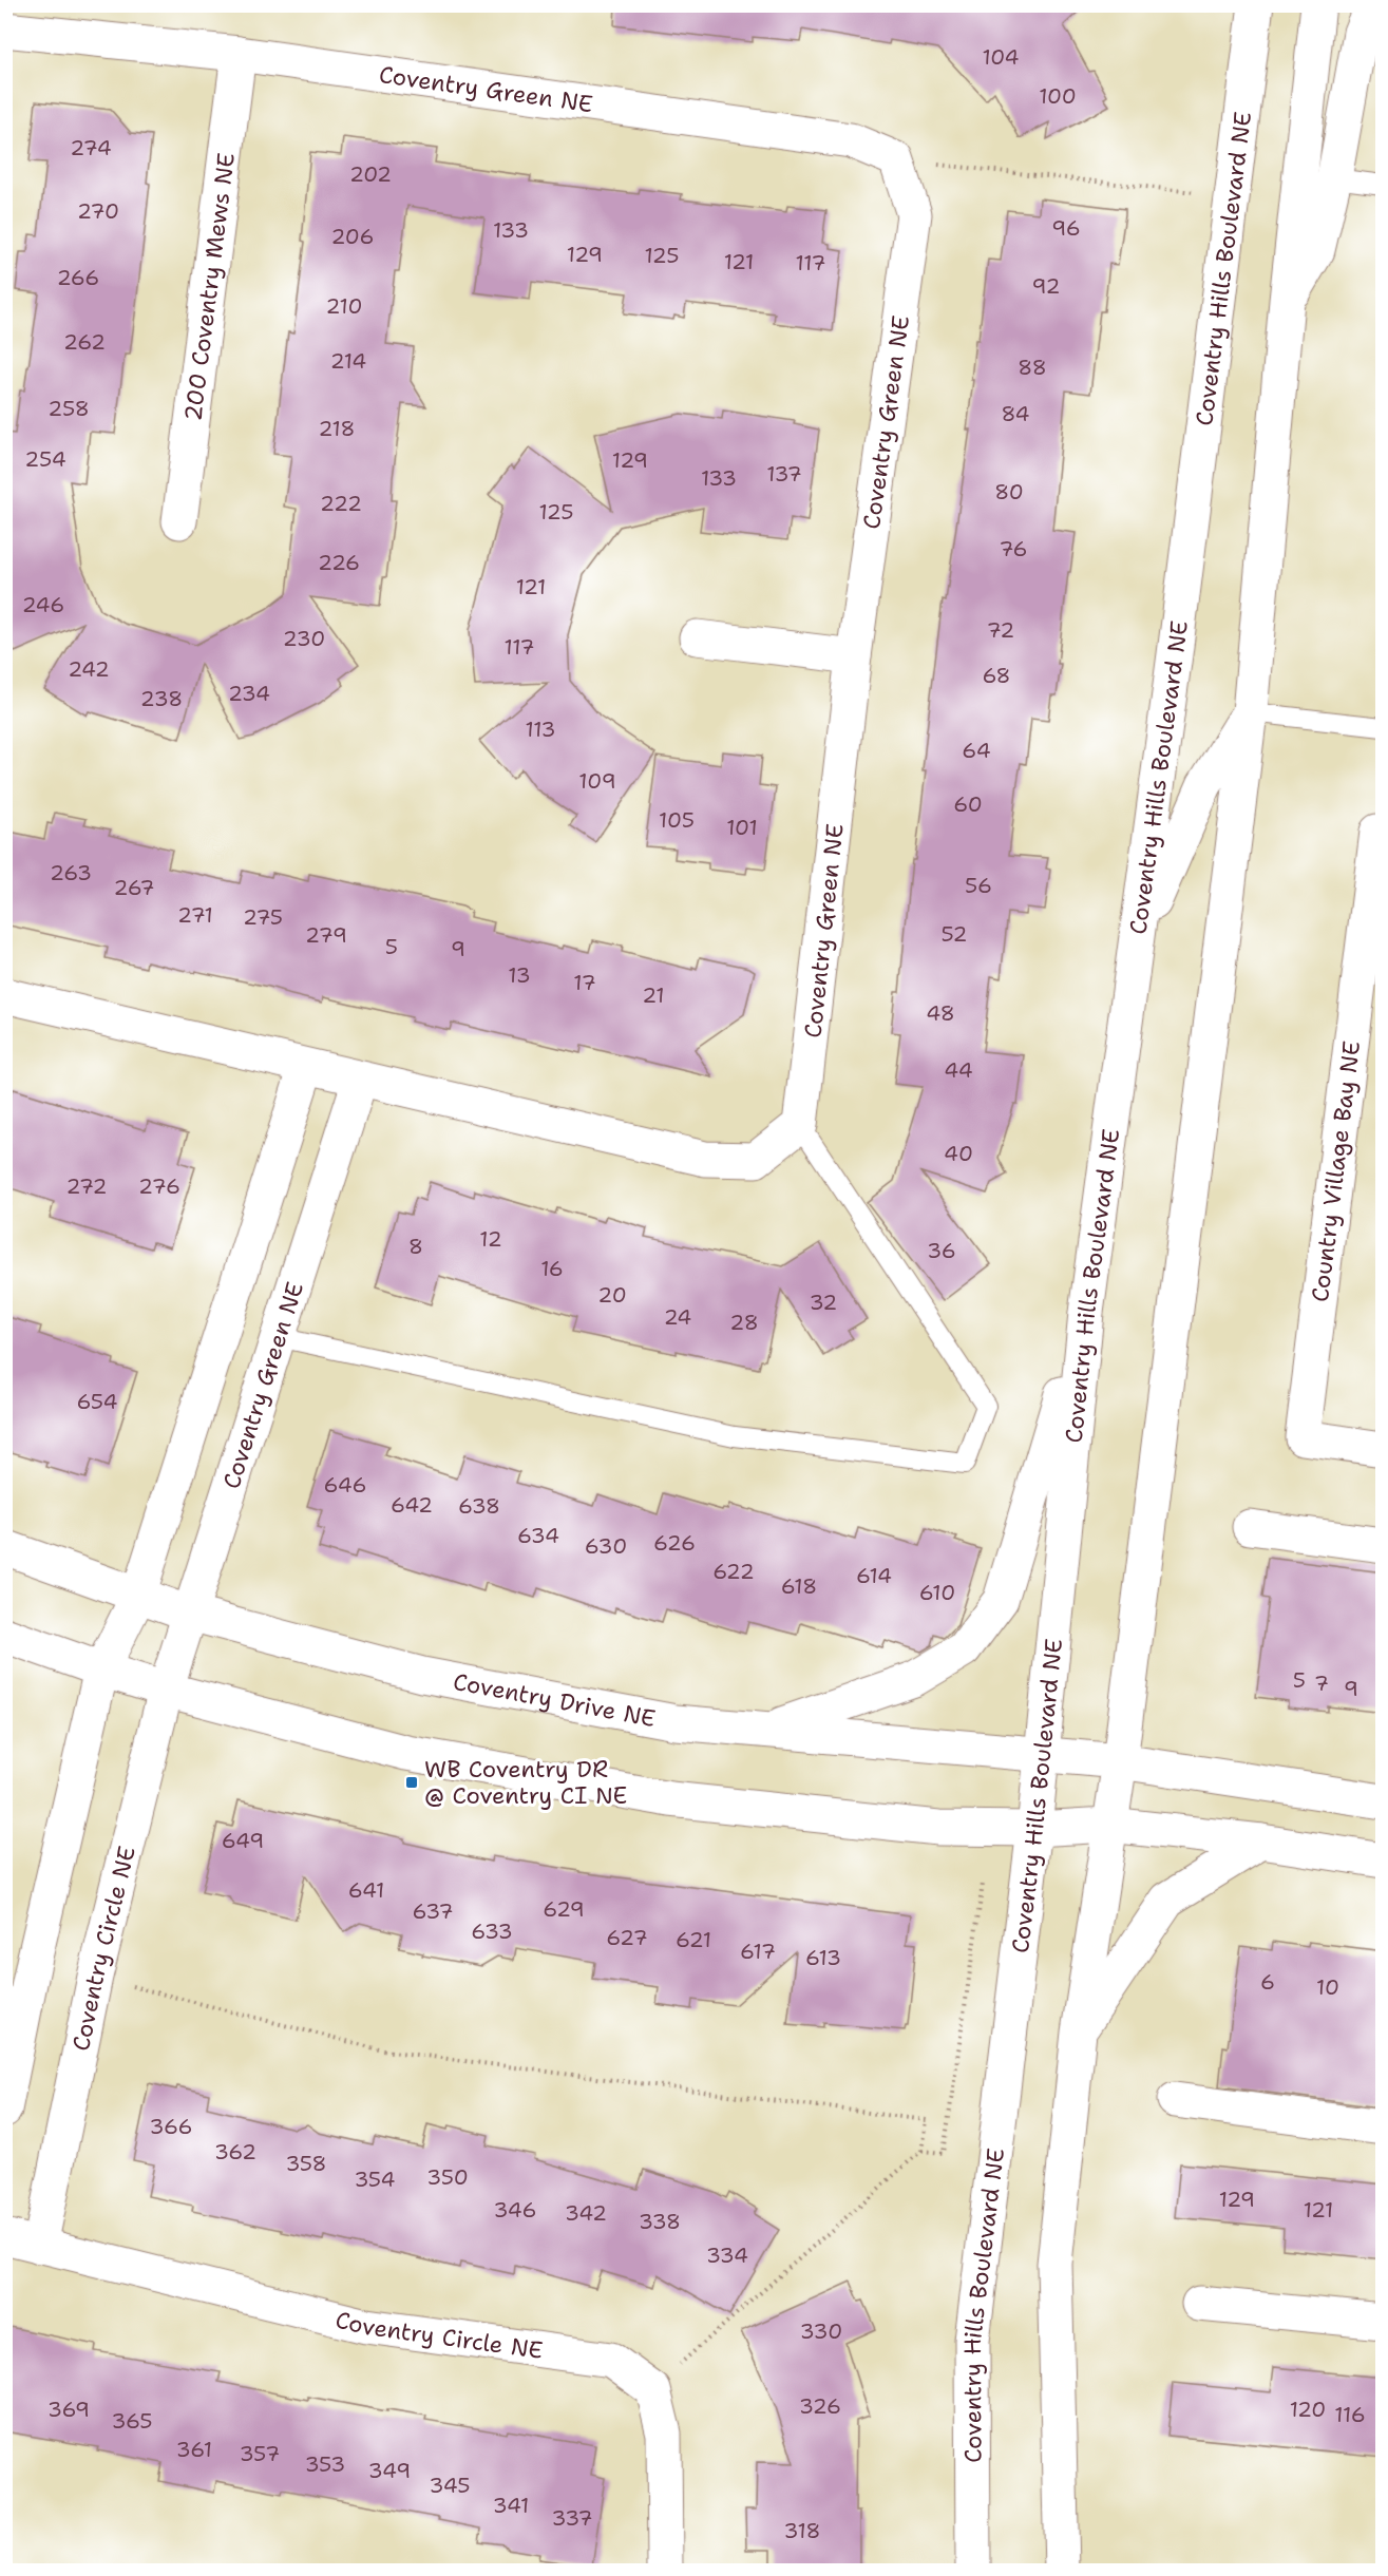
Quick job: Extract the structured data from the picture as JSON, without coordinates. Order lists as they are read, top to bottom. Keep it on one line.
{"streets":{"street":["Coventry Green NE","Coventry Hills Boulevard NE","200 Coventry Mews NE","Country Village Bay NE","Coventry Drive NE","Coventry Circle NE"]},"crossings":[["Coventry Green NE","200 Coventry Mews NE"],["Coventry Green NE","Coventry Drive NE"],["Coventry Green NE","Coventry Circle NE"],["Coventry Hills Boulevard NE","Coventry Drive NE"]],"places":{"transit":["WB Coventry DR @ Coventry CI NE"]},"house_numbers":["104","100","274","202","270","96","133","206","129","125","121","117","266","92","210","262","214","88","258","84","218","254","129","137","133","80","222","125","76","226","121","246","72","230","117","242","68","234","238","113","64","109","60","105","101","263","56","267","271","275","52","279","5","9","13","17","21","48","44","40","272","276","12","8","36","16","20","32","24","28","654","646","642","638","634","626","630","622","614","618","610","5","7","9","649","641","629","637","633","627","621","617","613","6","10","366","362","358","350","354","129","346","121","342","338","334","330","326","369","120","116","365","361","357","353","349","345","341","337","318"]}
